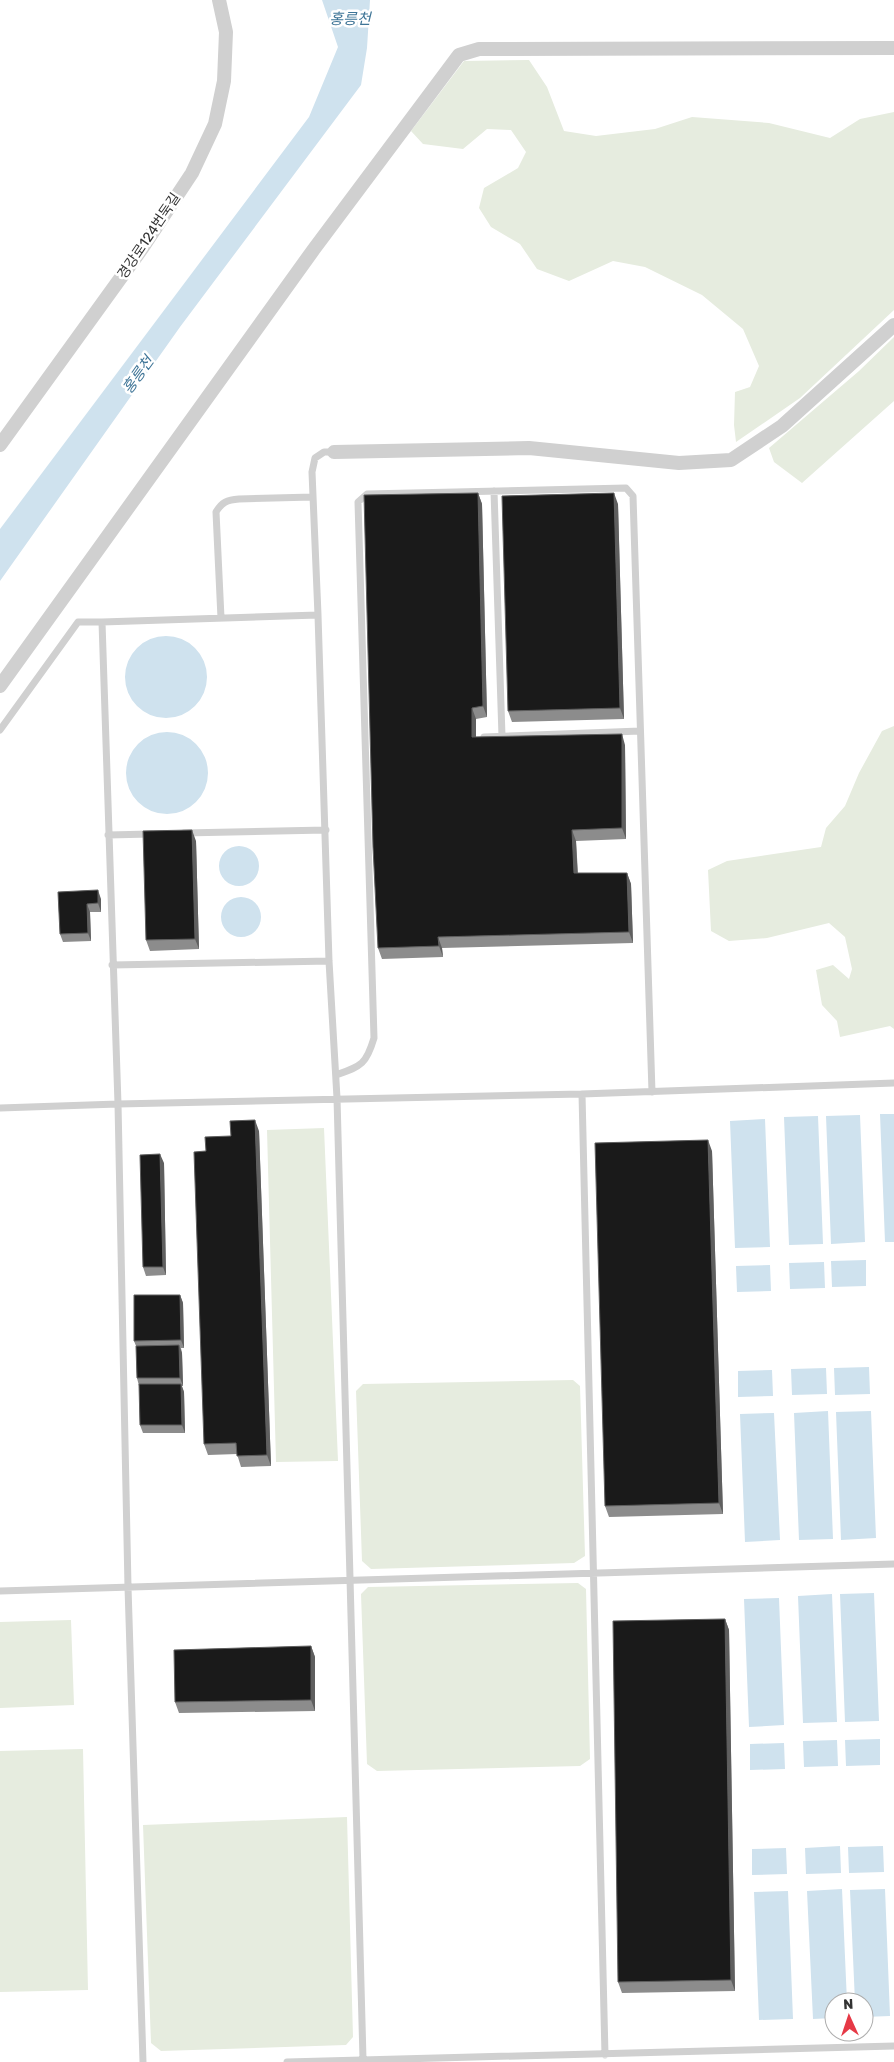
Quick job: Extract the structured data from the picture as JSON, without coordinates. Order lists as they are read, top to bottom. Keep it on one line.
{"streets":{"street":["경강로124번둑길"]},"water":["홍릉천"],"north":"top"}
